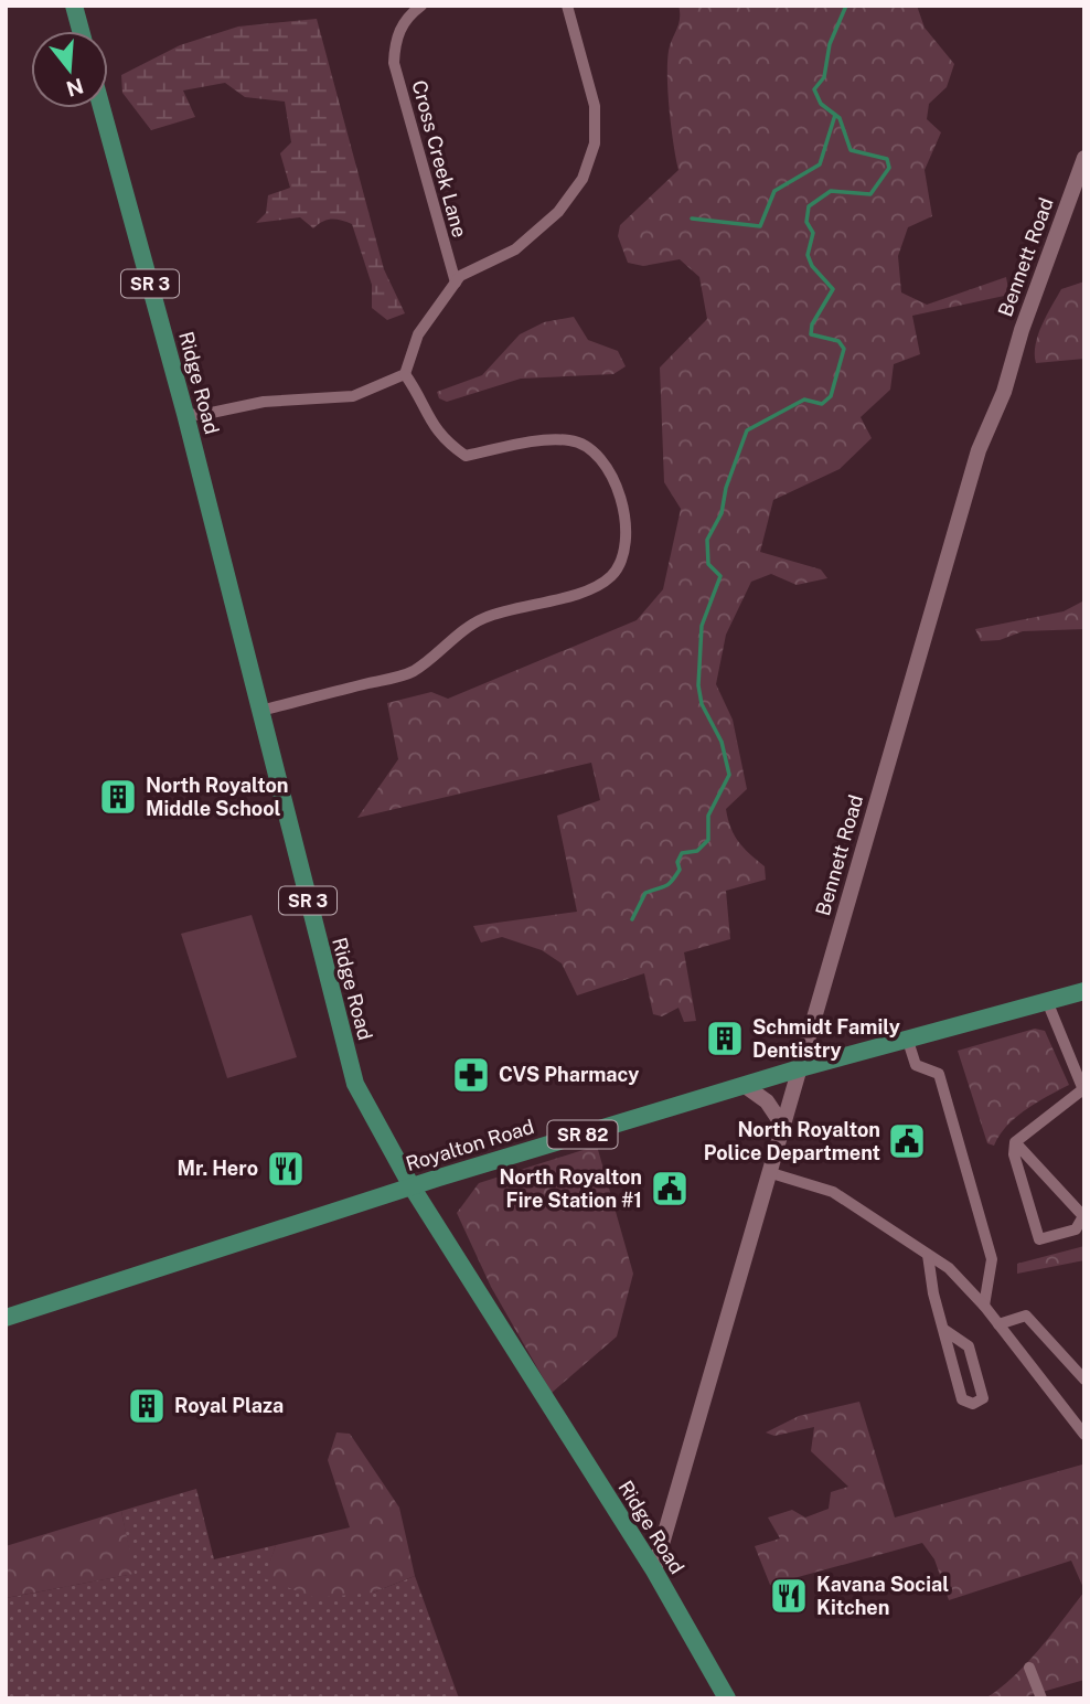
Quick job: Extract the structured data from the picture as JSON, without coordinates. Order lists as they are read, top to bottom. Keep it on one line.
{"streets":{"main road":["SR 3","Ridge Road","SR 82","Royalton Road"],"street":["Cross Creek Lane","Bennett Road"]},"crossings":[["Bennett Road","Ridge Road"],["Bennett Road","Royalton Road"],["Ridge Road","Royalton Road"]],"places":{"building":["North Royalton Middle School","Schmidt Family Dentistry","Royal Plaza"],"pharmacy":["CVS Pharmacy"],"public building":["North Royalton Police Department","North Royalton Fire Station #1"],"restaurant":["Mr. Hero","Kavana Social Kitchen"]},"north":"bottom"}
